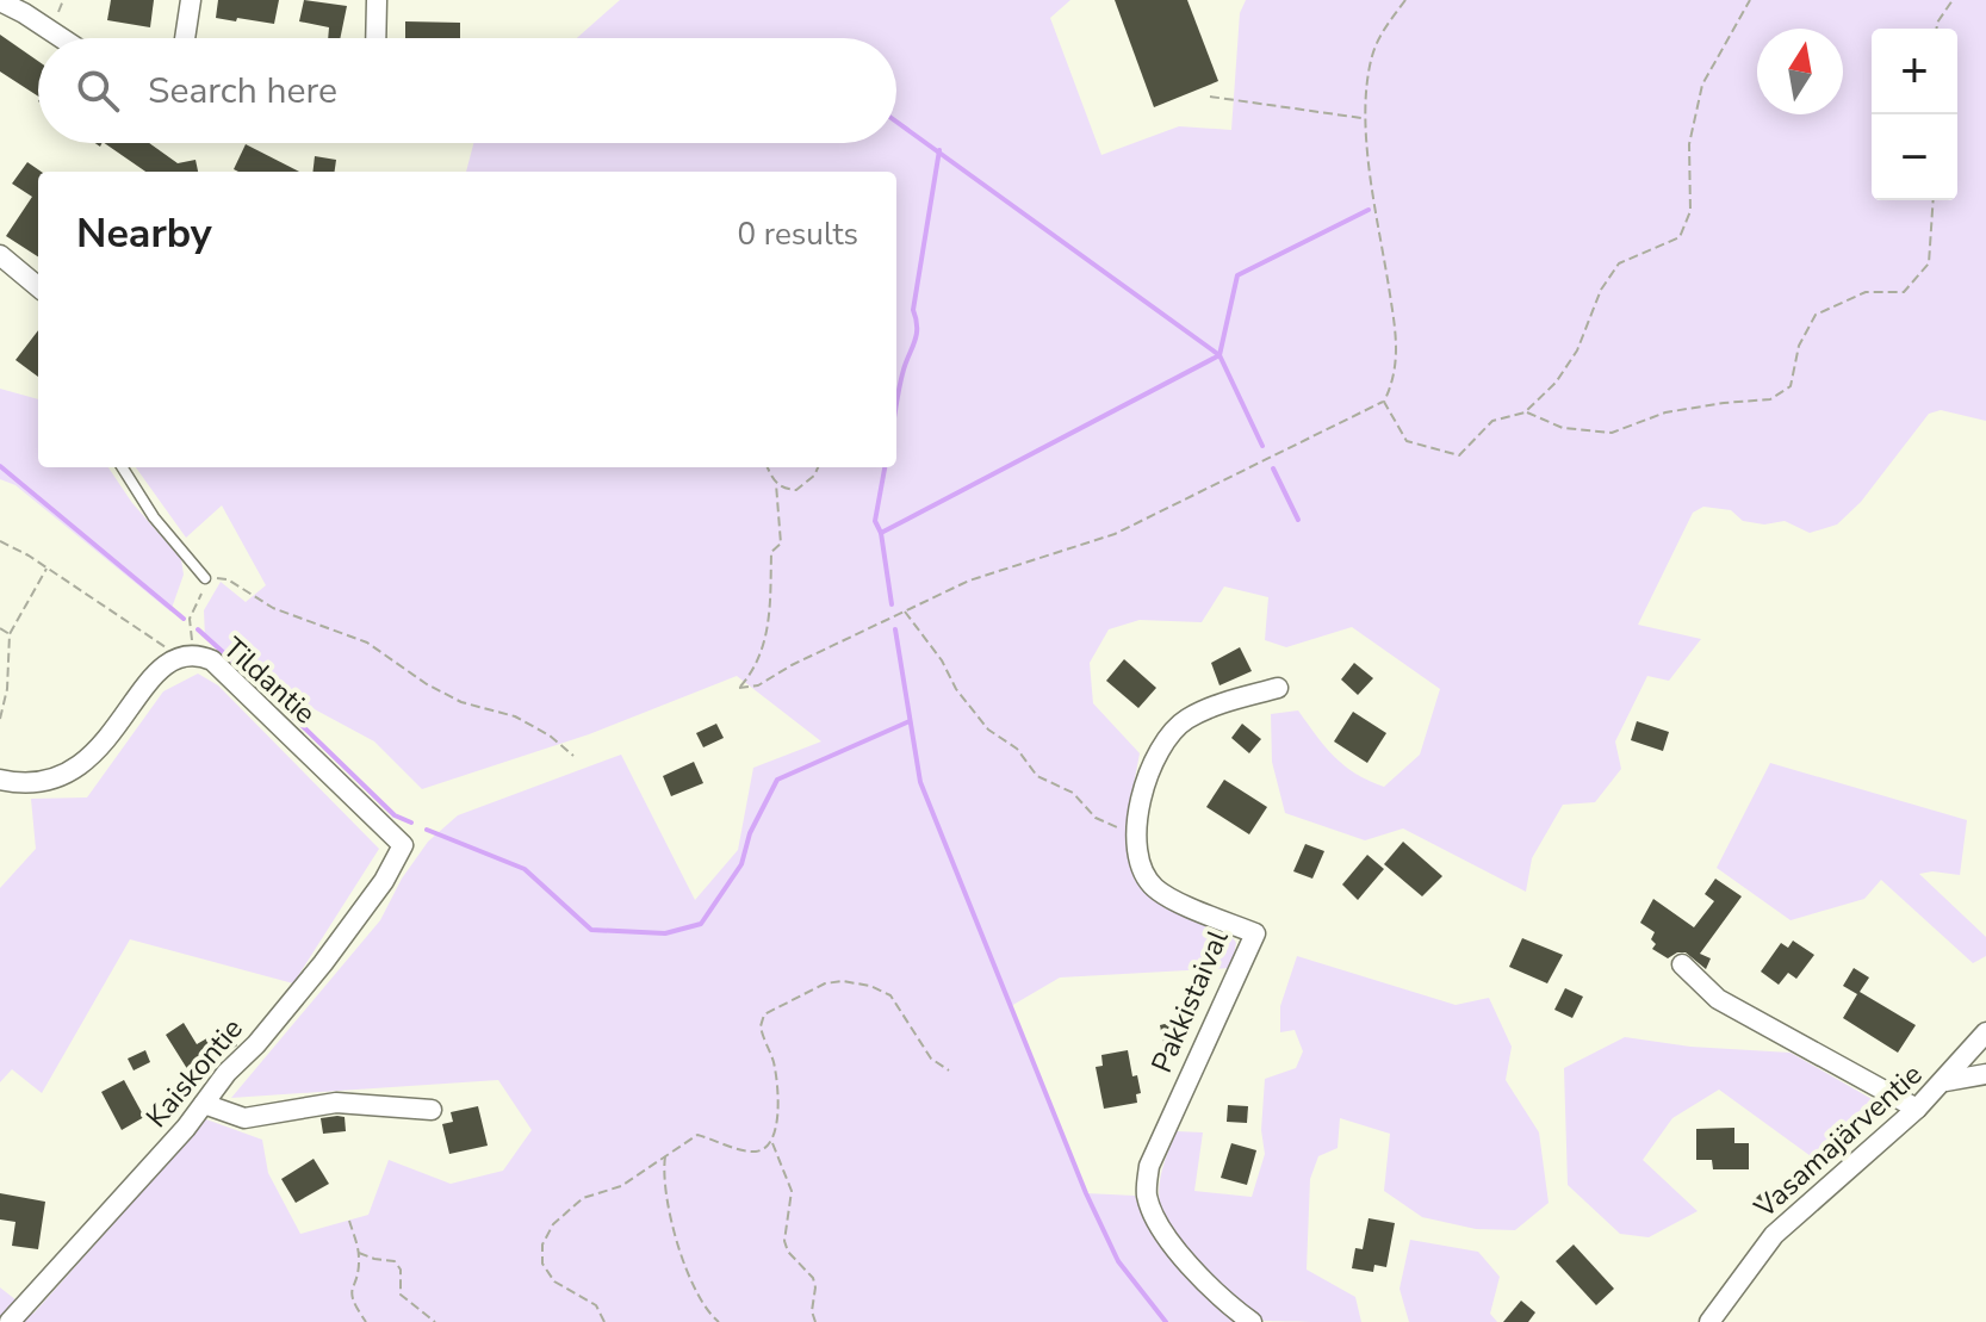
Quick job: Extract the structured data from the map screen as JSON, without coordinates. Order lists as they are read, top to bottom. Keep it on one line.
{"streets":{"street":["Tildantie","Pakkistaival","Kaiskontie","Vasamajärventie"]},"crossings":[["Tildantie","Kaiskontie"]],"north":"top","page":{"map_buttons":["+","−"],"search":"Search here","heading":["Nearby","0 results"]}}
